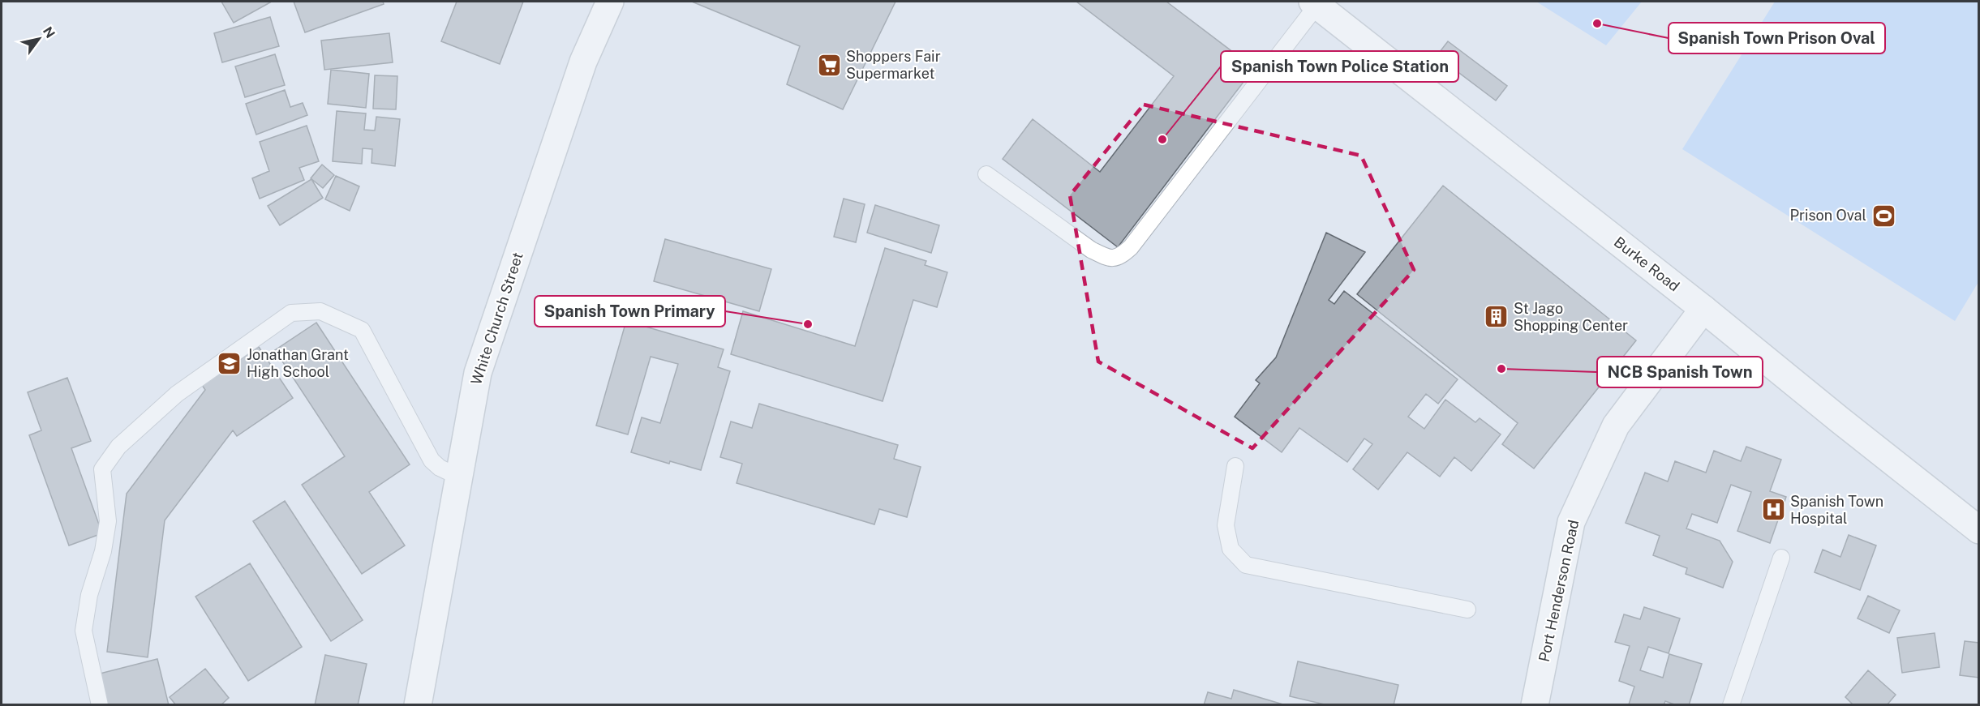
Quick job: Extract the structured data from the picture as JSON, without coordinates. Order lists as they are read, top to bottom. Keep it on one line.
{"streets":{"street":["Burke Road","White Church Street","Port Henderson Road"]},"crossings":[["Burke Road","Port Henderson Road"]],"places":{"other":["Spanish Town Prison Oval","Spanish Town Police Station","Spanish Town Primary","NCB Spanish Town"],"supermarket":["Shoppers Fair Supermarket"],"sports":["Prison Oval"],"building":["St Jago Shopping Center"],"school or university":["Jonathan Grant High School"],"hospital":["Spanish Town Hospital"]},"north":"top right"}
